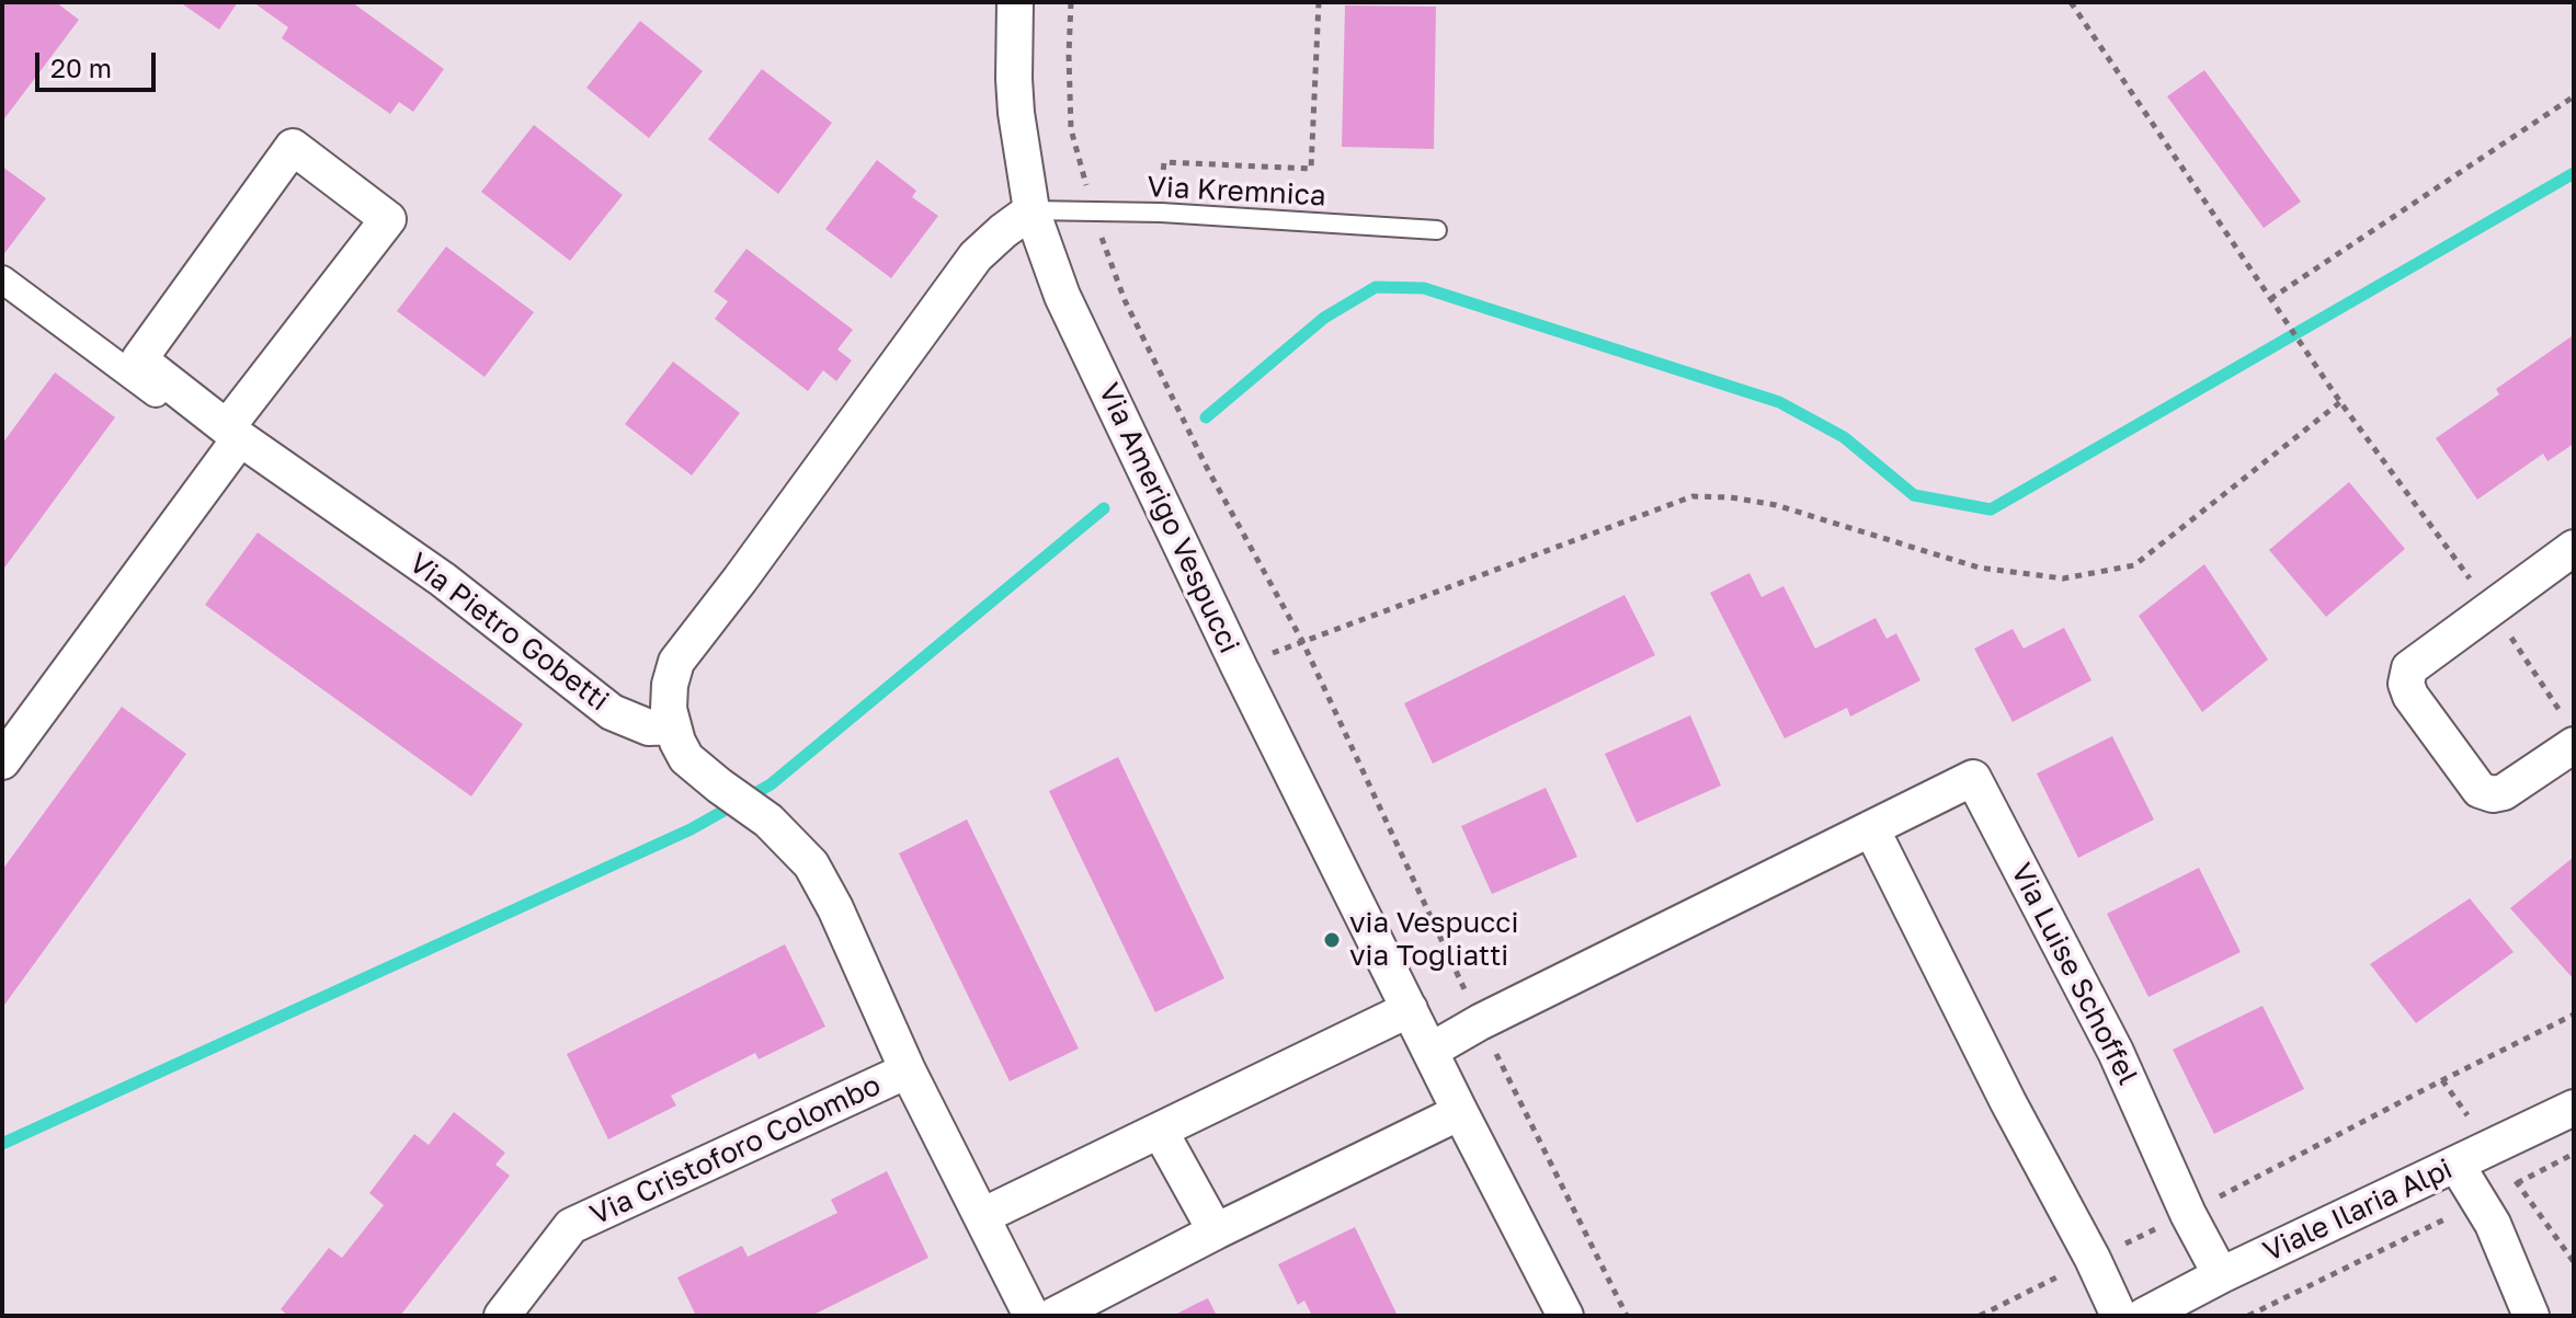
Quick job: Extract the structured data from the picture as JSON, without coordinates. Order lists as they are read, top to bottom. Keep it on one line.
{"streets":{"street":["Via Amerigo Vespucci","Via Pietro Gobetti","Via Luise Schoffel","Via Cristoforo Colombo","Viale Ilaria Alpi"],"lane":["Via Kremnica"]},"crossings":[["Via Kremnica","Via Amerigo Vespucci"],["Via Amerigo Vespucci","Via Luise Schoffel"],["Via Luise Schoffel","Viale Ilaria Alpi"]],"places":["via Vespucci via Togliatti"],"scale_bar":"20 m"}
